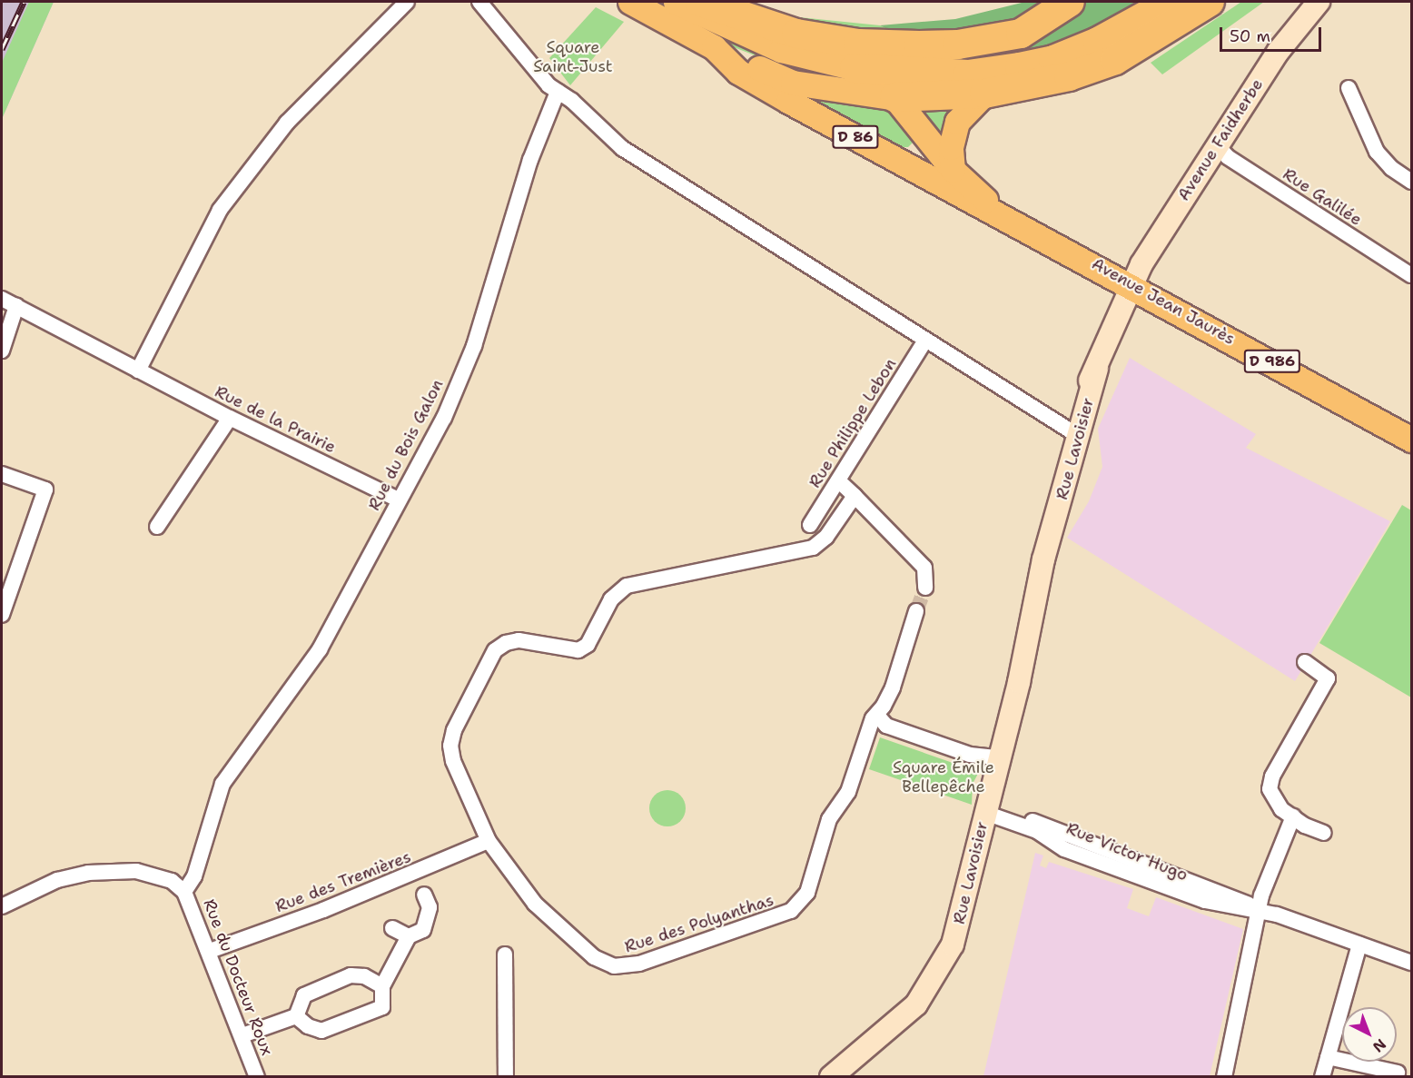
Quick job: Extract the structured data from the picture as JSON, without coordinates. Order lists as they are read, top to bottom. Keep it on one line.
{"streets":{"main road":["D 86","Avenue Jean Jaurès","D 986"],"street":["Avenue Faidherbe","Rue Galilée","Rue de la Prairie","Rue Philippe Lebon","Rue du Bois Galon","Rue Lavoisier","Rue Victor Hugo","Rue des Tremières","Rue des Polyanthas","Rue du Docteur Roux"]},"crossings":[["D 86","Avenue Jean Jaurès"],["Avenue Faidherbe","Rue Galilée"],["Avenue Faidherbe","Avenue Jean Jaurès"],["Avenue Faidherbe","Rue Lavoisier"],["Avenue Jean Jaurès","Rue Lavoisier"],["Rue de la Prairie","Rue du Bois Galon"],["Rue du Bois Galon","Rue du Docteur Roux"],["Rue Lavoisier","Rue Victor Hugo"],["Rue des Tremières","Rue des Polyanthas"],["Rue des Tremières","Rue du Docteur Roux"]],"parks":["Square Saint-Just","Square Émile Bellepêche"],"scale_bar":"50 m","north":"bottom right"}
